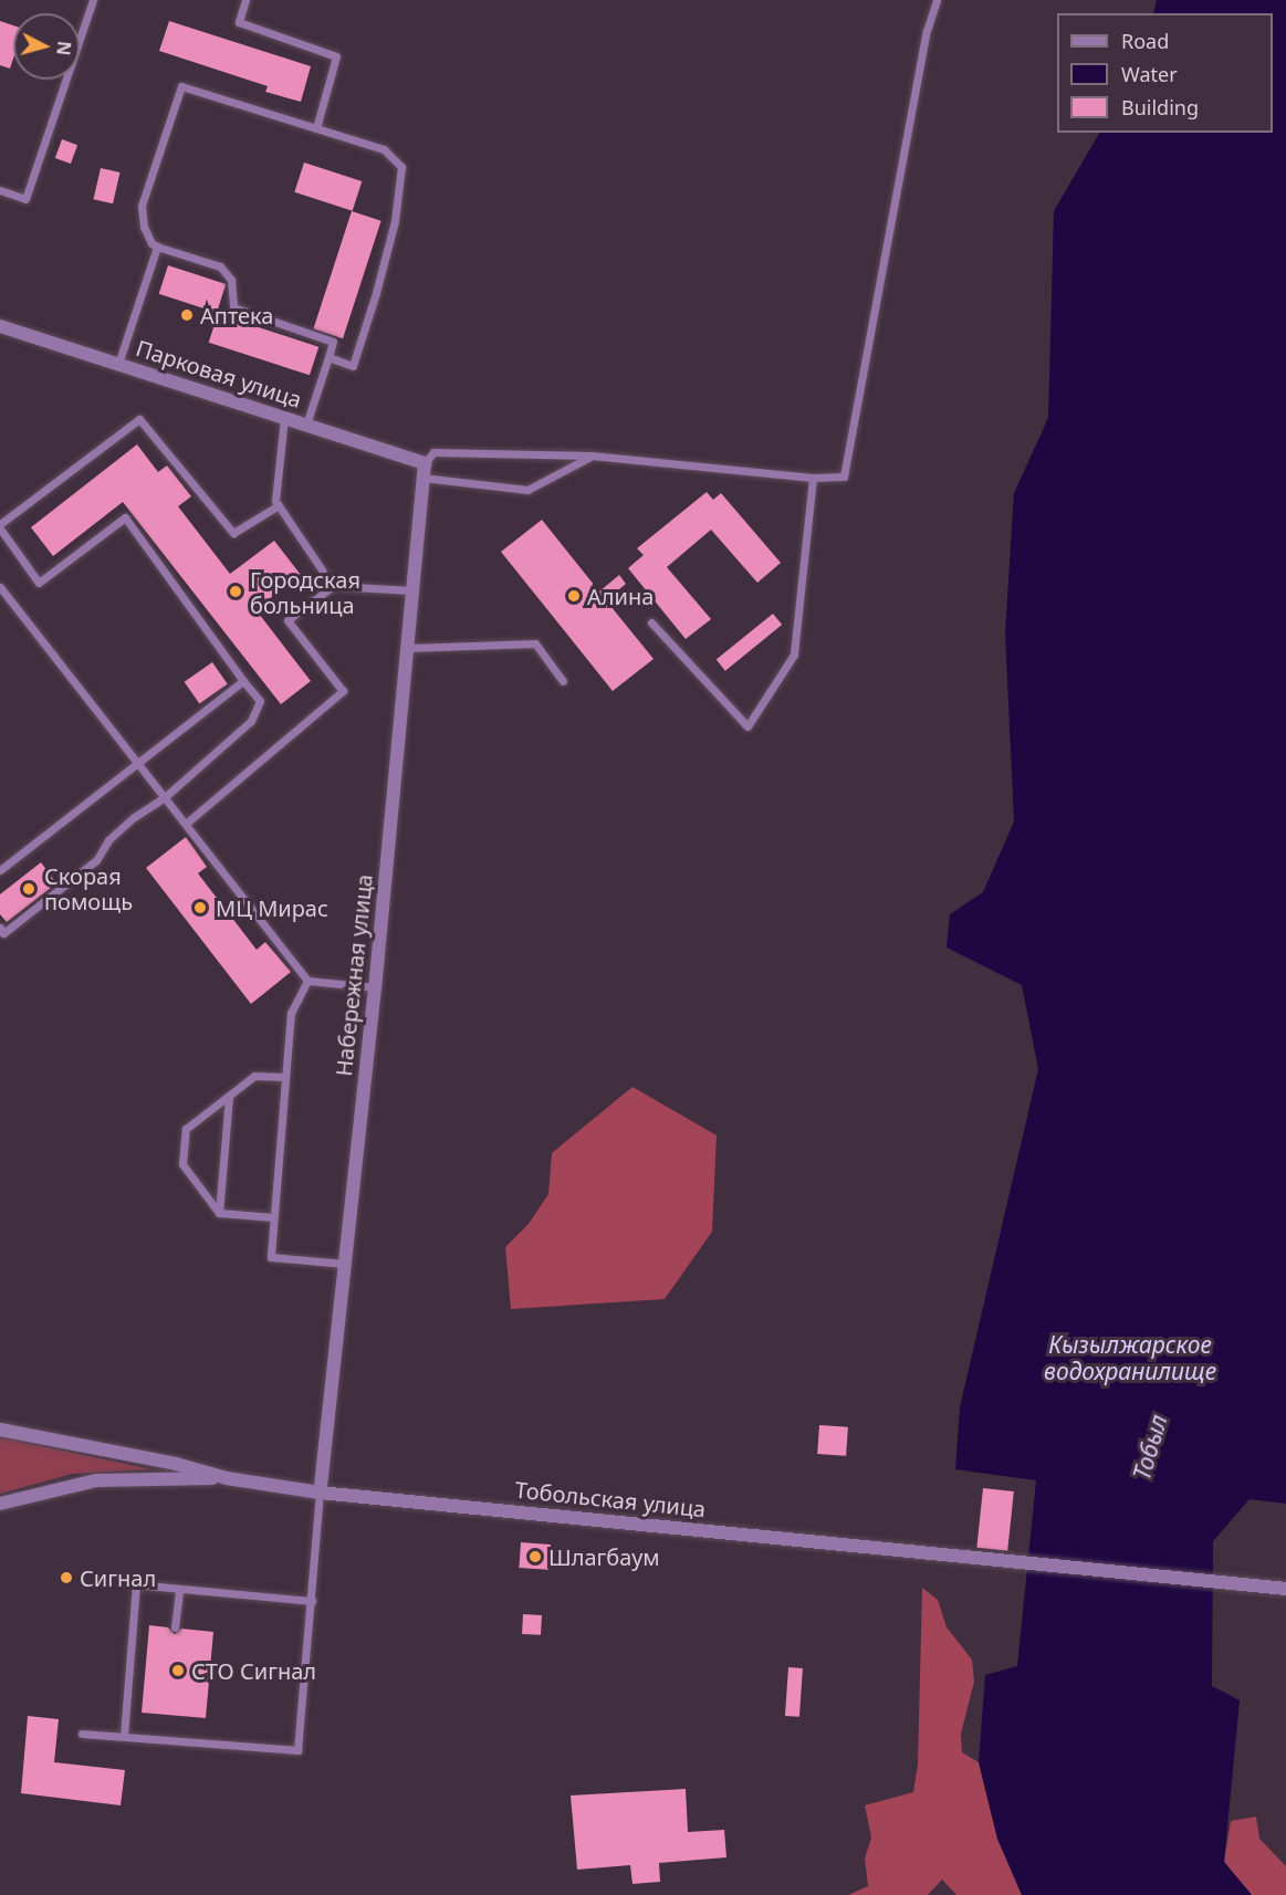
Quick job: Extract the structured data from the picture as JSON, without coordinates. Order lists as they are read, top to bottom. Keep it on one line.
{"streets":{"street":["Парковая улица","Набережная улица","Тобольская улица"]},"crossings":[["Парковая улица","Набережная улица"],["Набережная улица","Тобольская улица"]],"water":["Кызылжарское водохранилище","Тобыл"],"places":["Аптека","Городская больница","Алина","Скорая помощь","МЦ Мирас","Шлагбаум","Сигнал","СТО Сигнал"],"legend":["Road","Water","Building"],"north":"right"}
